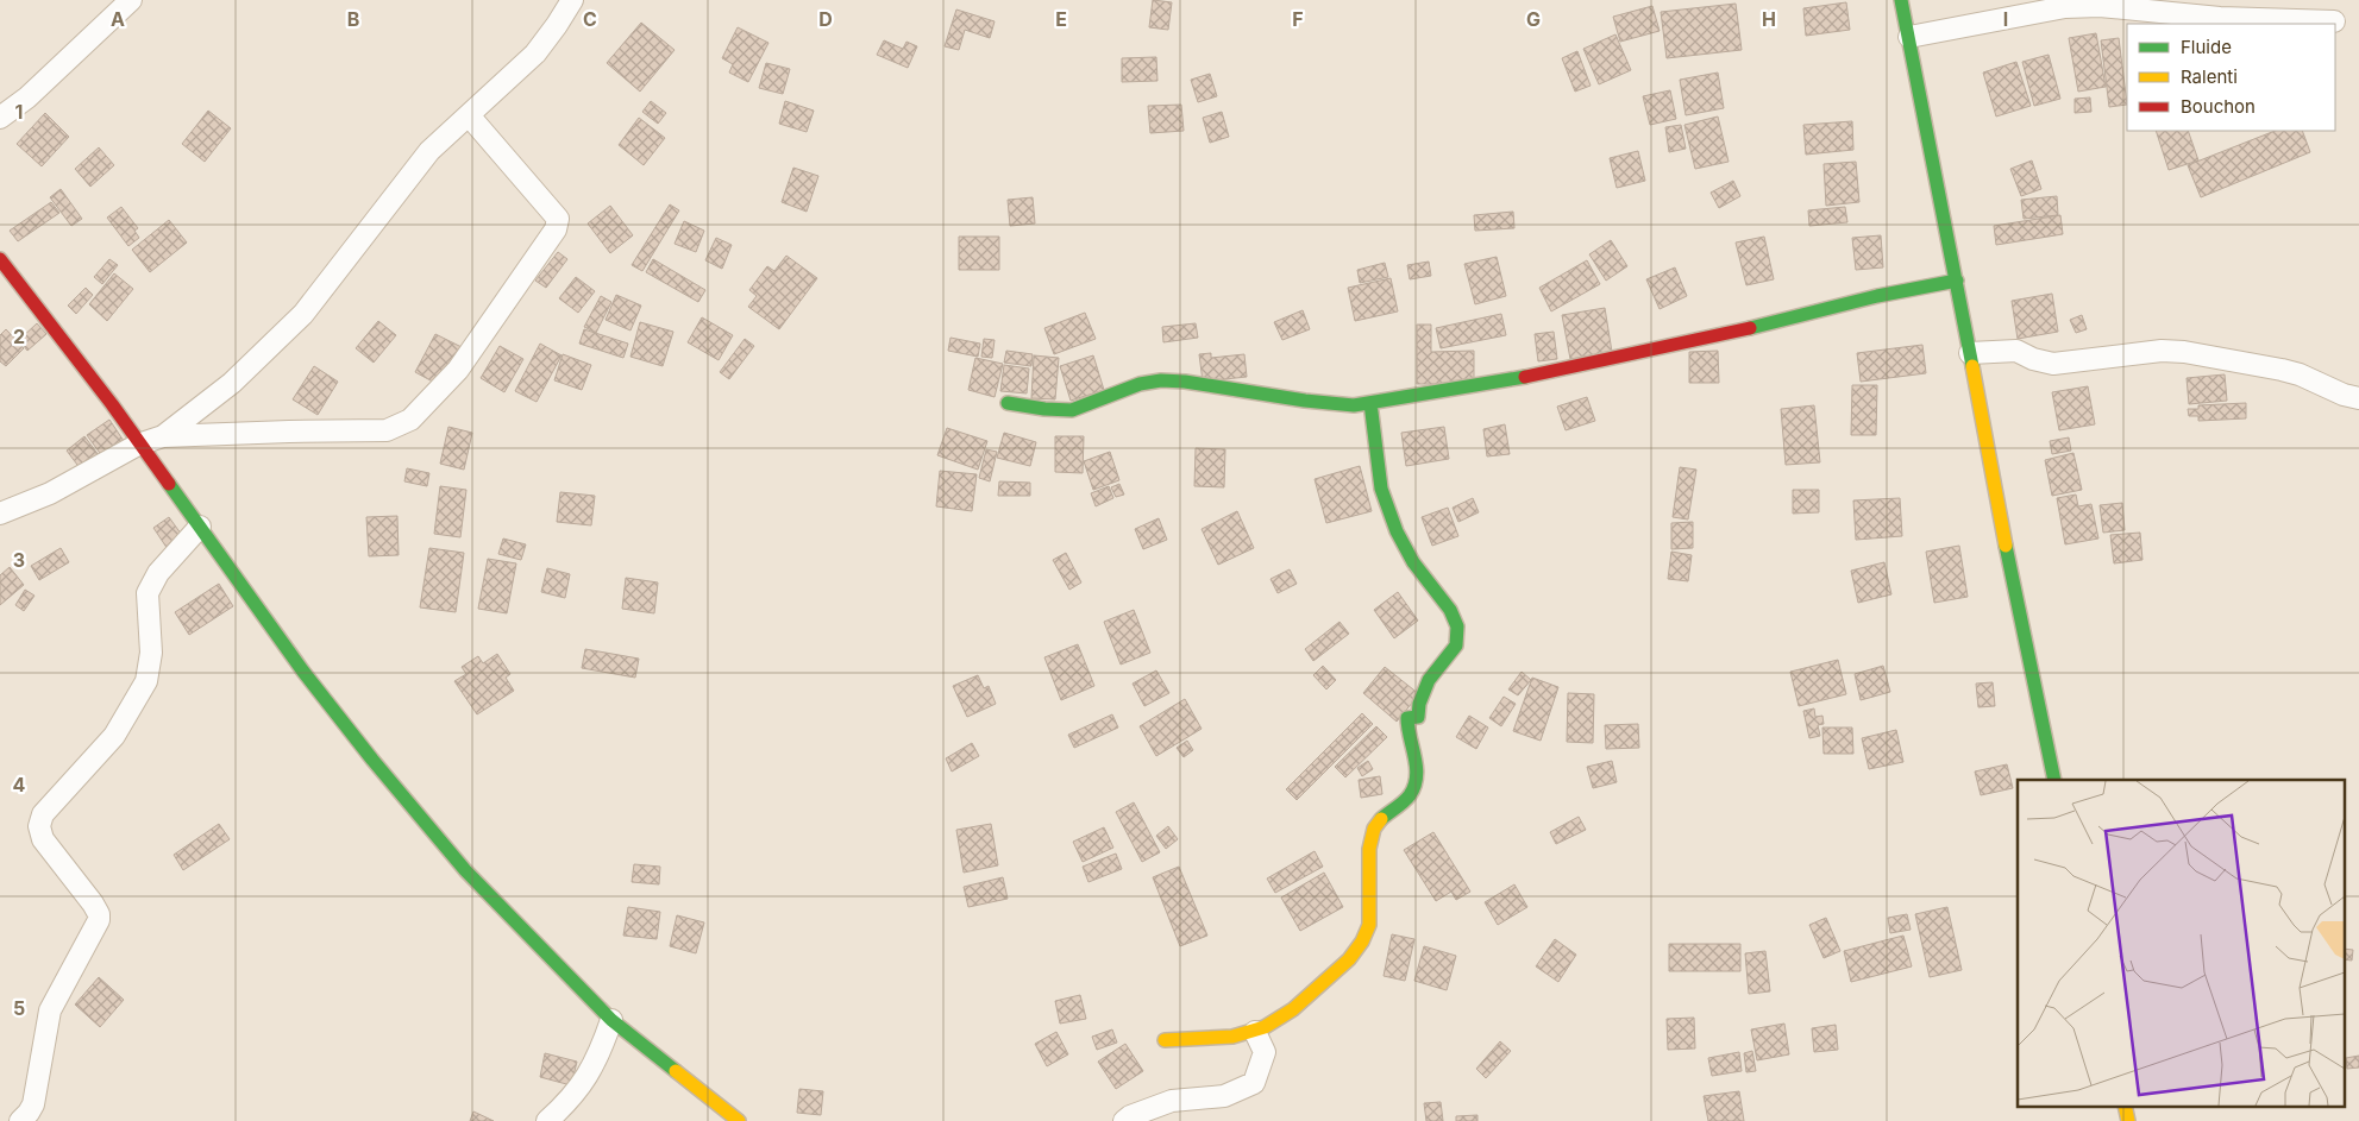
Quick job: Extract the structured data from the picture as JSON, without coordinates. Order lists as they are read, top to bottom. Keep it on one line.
{"legend":["Fluide","Ralenti","Bouchon"],"grid":{"columns":["A","B","C","D","E","F","G","H","I"],"rows":["1","2","3","4","5"]}}
